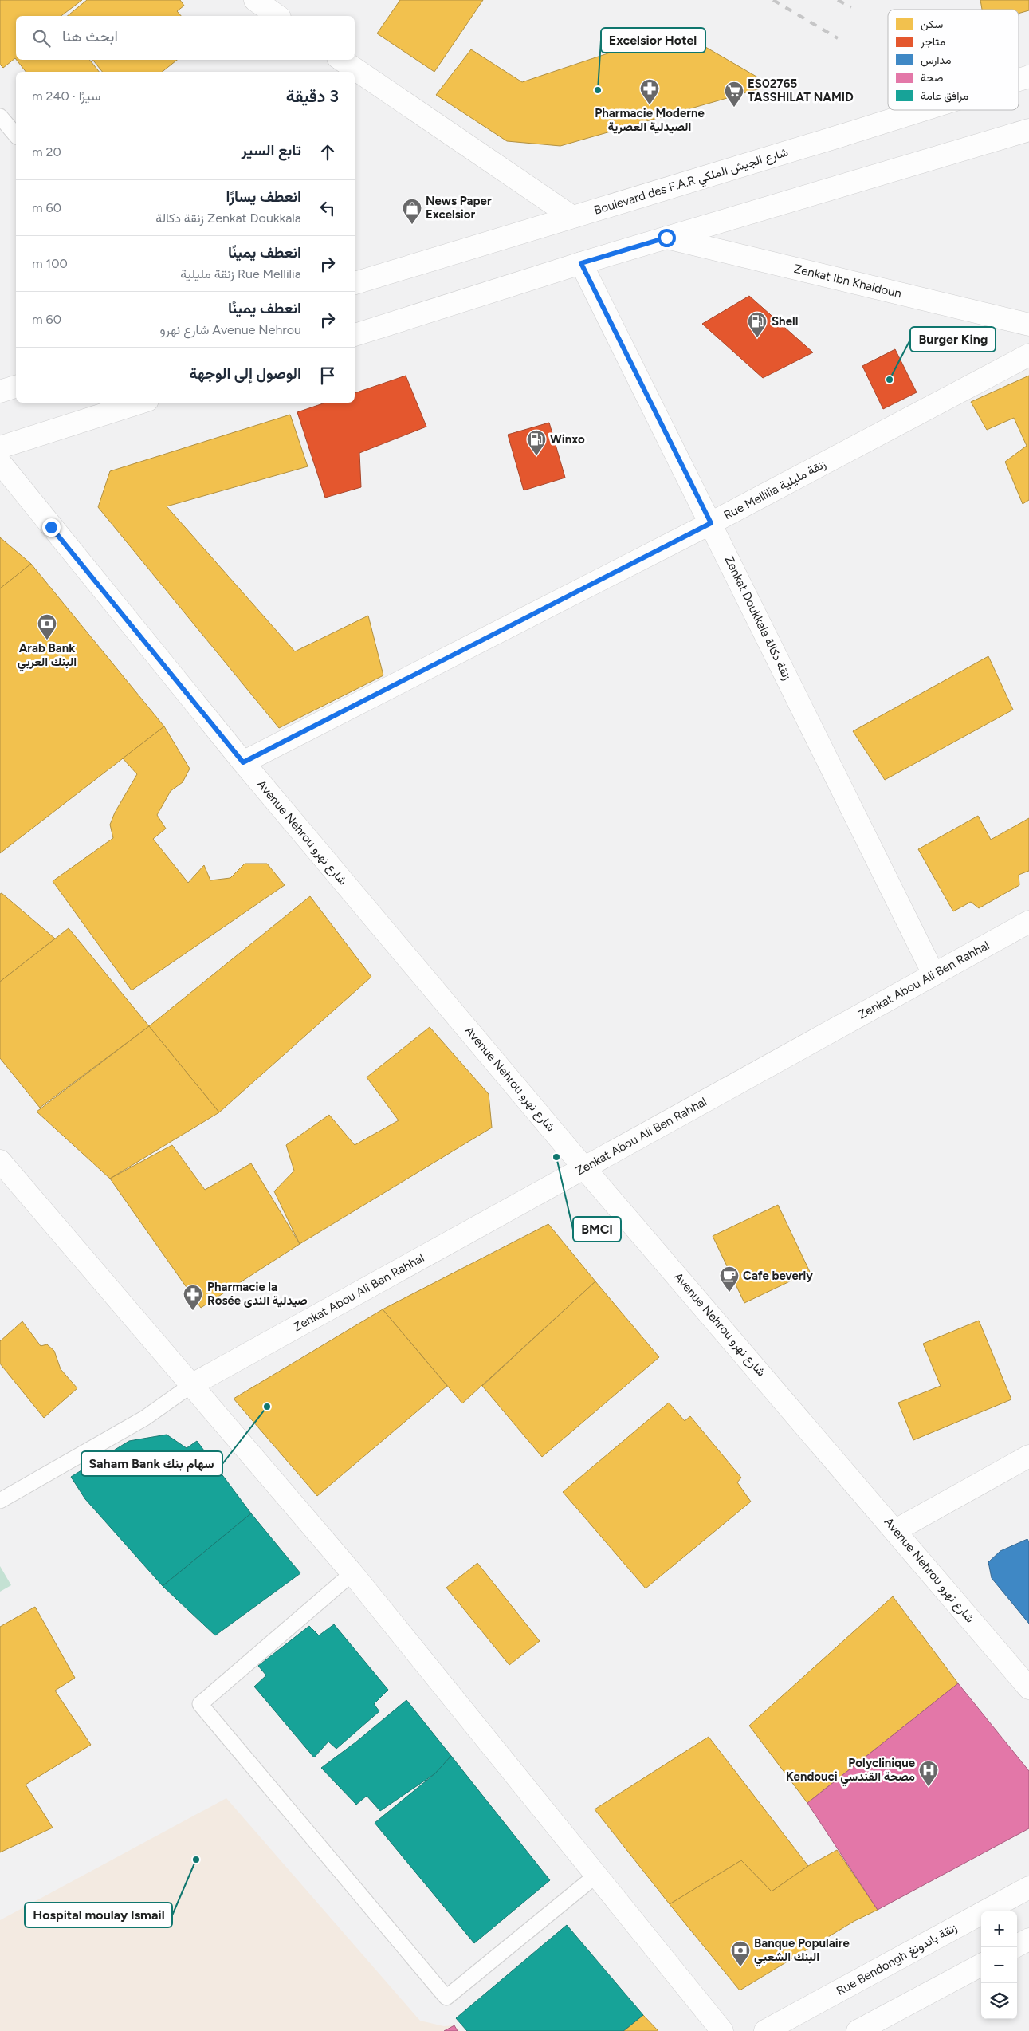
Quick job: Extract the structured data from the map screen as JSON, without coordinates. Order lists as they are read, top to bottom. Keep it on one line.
{"streets":{"main road":["Boulevard des F.A.R شارع الجيش الملكي","Zenkat Ibn Khaldoun","Rue Mellilia زنقة مليلية","Zenkat Doukkala زنقة دكالة","Avenue Nehrou شارع نهرو","Zenkat Abou Ali Ben Rahhal","Rue Bendongh زنقة باندونغ"]},"crossings":[["Rue Mellilia زنقة مليلية","Zenkat Doukkala زنقة دكالة"],["Rue Mellilia زنقة مليلية","Avenue Nehrou شارع نهرو"],["Zenkat Doukkala زنقة دكالة","Zenkat Abou Ali Ben Rahhal"],["Avenue Nehrou شارع نهرو","Zenkat Abou Ali Ben Rahhal"]],"places":{"other":["Excelsior Hotel","Burger King","BMCI","Saham Bank سهام بنك","Hospital moulay Ismail"],"pharmacy":["Pharmacie Moderne الصيدلية العصرية","Pharmacie la Rosée صيدلية الندى"],"supermarket":["ES02765 TASSHILAT NAMID"],"shop":["News Paper Excelsior"],"fuel station":["Shell","Winxo"],"bank":["Arab Bank البنك العربي","Banque Populaire البنك الشعبي"],"cafe":["Cafe beverly"],"hospital":["Polyclinique Kendouci مصحة القندسي"]},"legend":["سكن","متاجر","مدارس","صحة","مرافق عامة"],"page":{"search":"ابحث هنا","heading":["3 دقيقة","سيرًا · 240 m"],"list":[["تابع السير","20 m"],["انعطف يسارًا","Zenkat Doukkala زنقة دكالة","60 m"],["انعطف يمينًا","Rue Mellilia زنقة مليلية","100 m"],["انعطف يمينًا","Avenue Nehrou شارع نهرو","60 m"],"الوصول إلى الوجهة"],"map_buttons":["+","−"]}}
